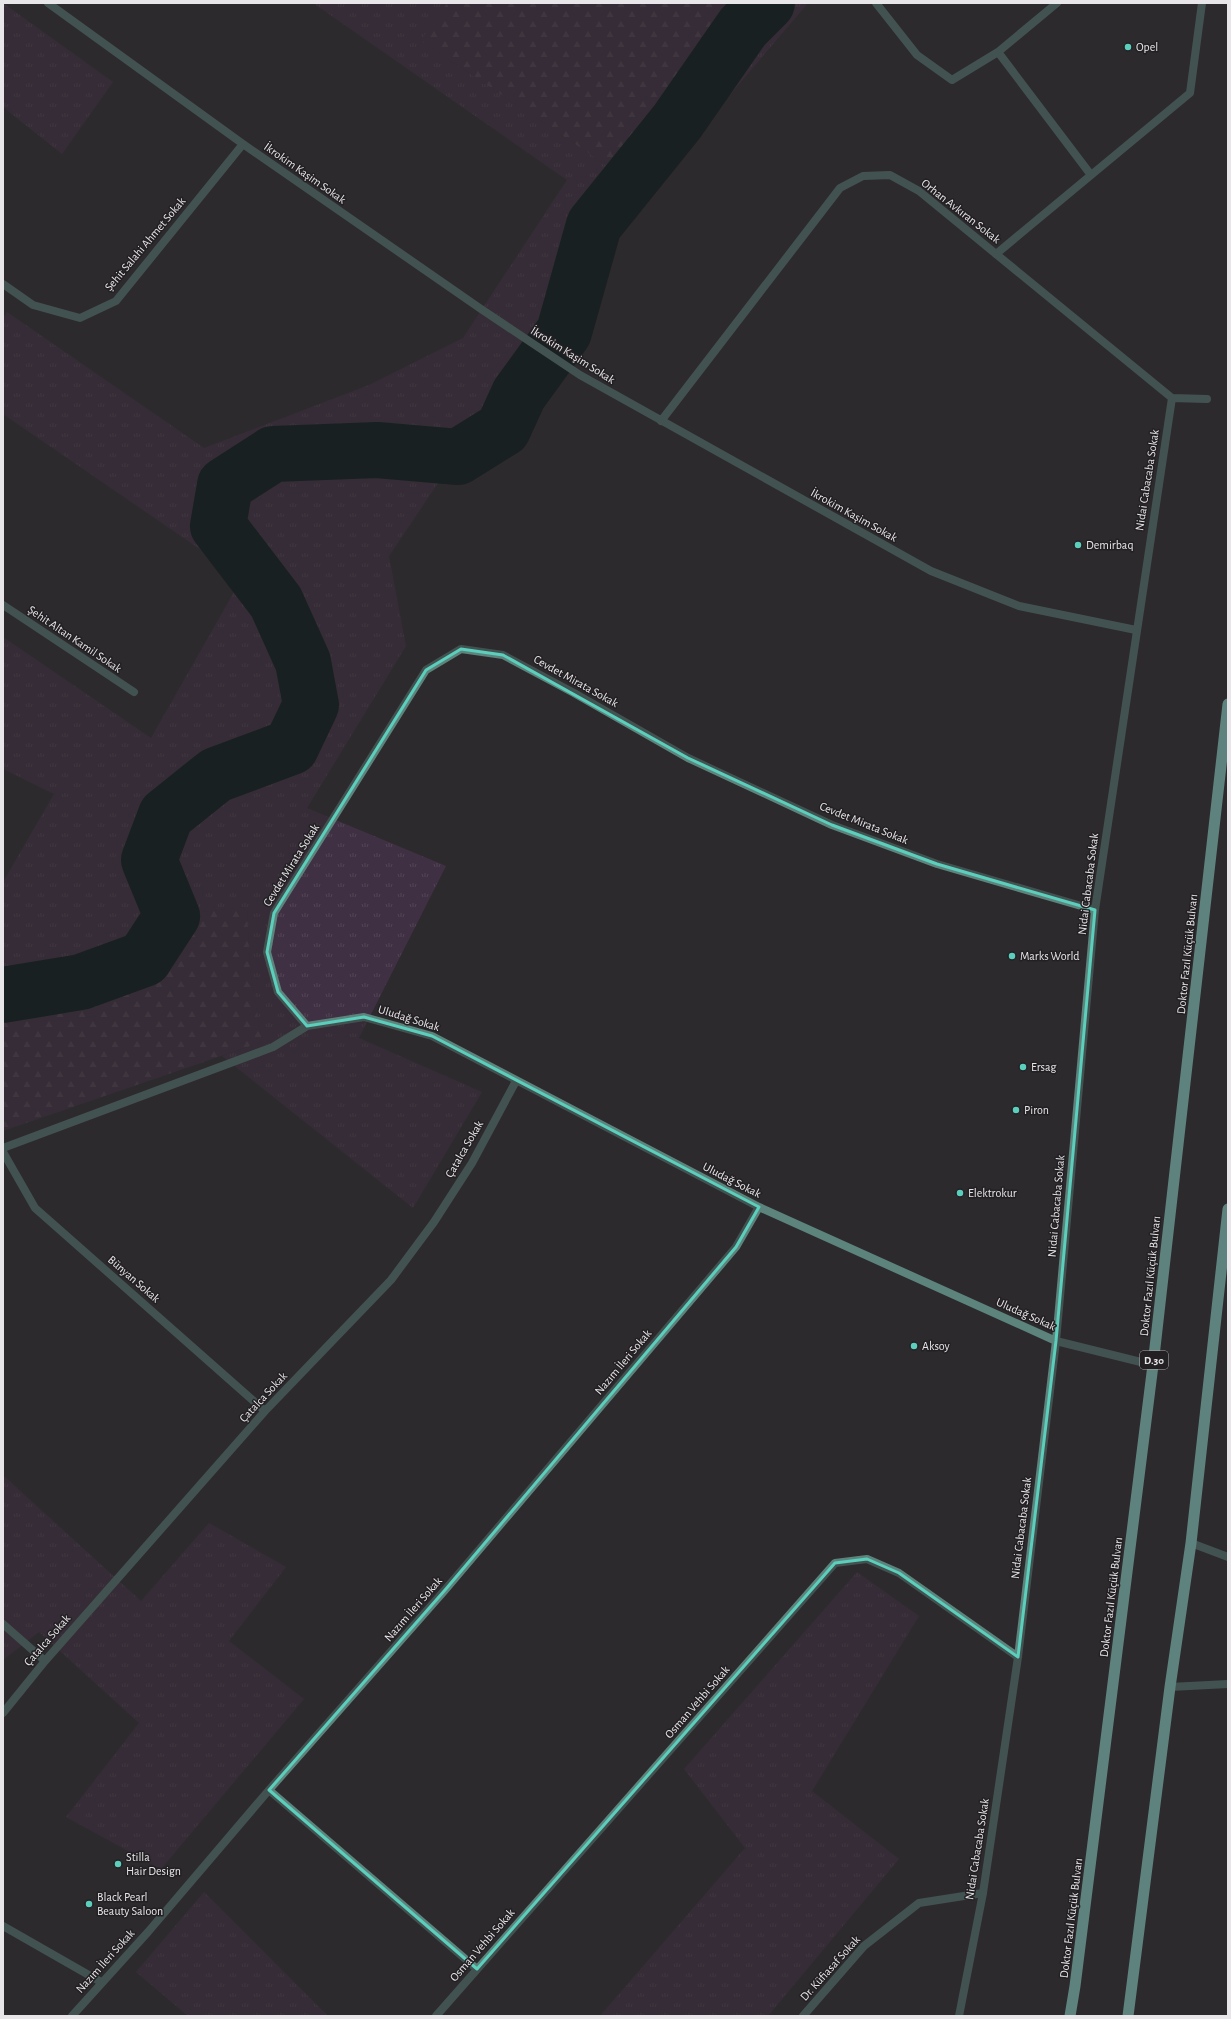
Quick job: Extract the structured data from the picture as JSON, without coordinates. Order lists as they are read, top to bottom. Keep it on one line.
{"streets":{"highway":["Doktor Fazıl Küçük Bulvarı","D.30"],"street":["İkrokim Kaşim Sokak","Orhan Avkıran Sokak","Şehit Salahi Ahmet Sokak","Nidai Cabacaba Sokak","Şehit Altan Kamil Sokak","Cevdet Mirata Sokak","Uludağ Sokak","Çatalca Sokak","Bünyan Sokak","Nazım İleri Sokak","Osman Vehbi Sokak","Dr. Küfiasaf Sokak"]},"crossings":[["İkrokim Kaşim Sokak","Orhan Avkıran Sokak"],["İkrokim Kaşim Sokak","Şehit Salahi Ahmet Sokak"],["İkrokim Kaşim Sokak","Nidai Cabacaba Sokak"],["Orhan Avkıran Sokak","Nidai Cabacaba Sokak"],["Nidai Cabacaba Sokak","Cevdet Mirata Sokak"],["Nidai Cabacaba Sokak","Uludağ Sokak"],["Nidai Cabacaba Sokak","Osman Vehbi Sokak"],["Nidai Cabacaba Sokak","Dr. Küfiasaf Sokak"],["Cevdet Mirata Sokak","Uludağ Sokak"],["Doktor Fazıl Küçük Bulvarı","Uludağ Sokak"],["Uludağ Sokak","Çatalca Sokak"],["Uludağ Sokak","Nazım İleri Sokak"],["Çatalca Sokak","Bünyan Sokak"]],"places":["Opel","Demirbaq","Marks World","Ersag","Piron","Elektrokur","Aksoy","Stilla Hair Design","Black Pearl Beauty Saloon"]}
